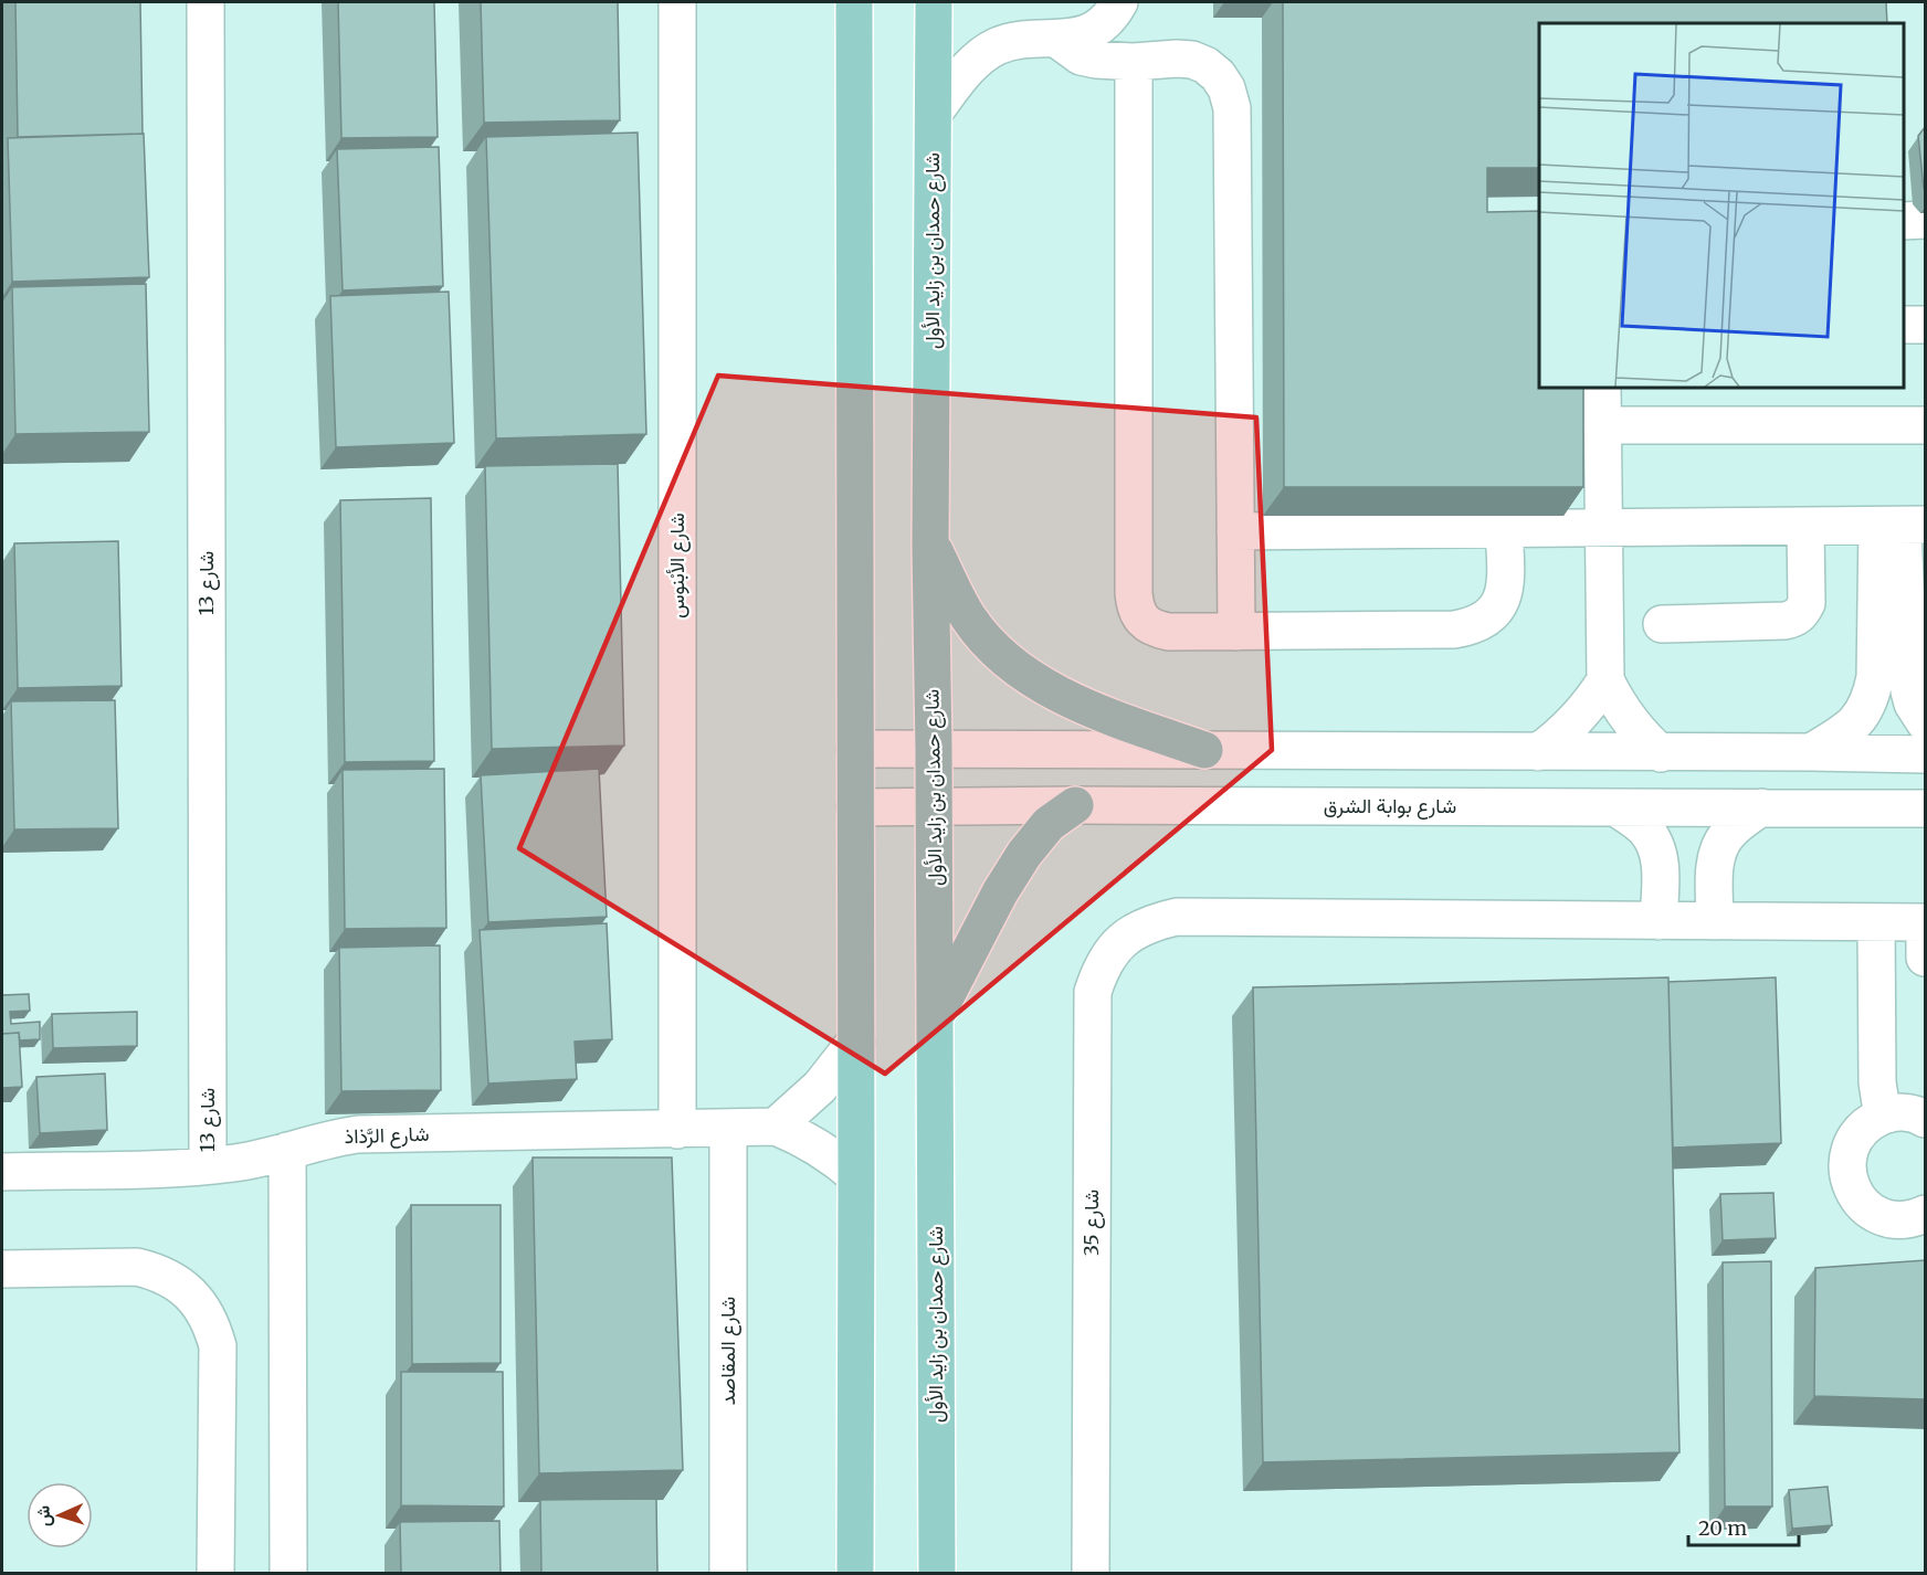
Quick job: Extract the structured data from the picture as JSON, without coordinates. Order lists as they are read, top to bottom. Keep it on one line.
{"streets":{"main road":["شارع حمدان بن زايد الأول"],"street":["شارع الأبْنوس","شارع 13","شارع بوابة الشرق","شارع الرَّذاذ","شارع 35","شارع المقاصد"]},"crossings":[["شارع حمدان بن زايد الأول","شارع بوابة الشرق"],["شارع الأبْنوس","شارع الرَّذاذ"],["شارع 13","شارع الرَّذاذ"],["شارع الرَّذاذ","شارع المقاصد"]],"scale_bar":"20 m","north":"left"}
